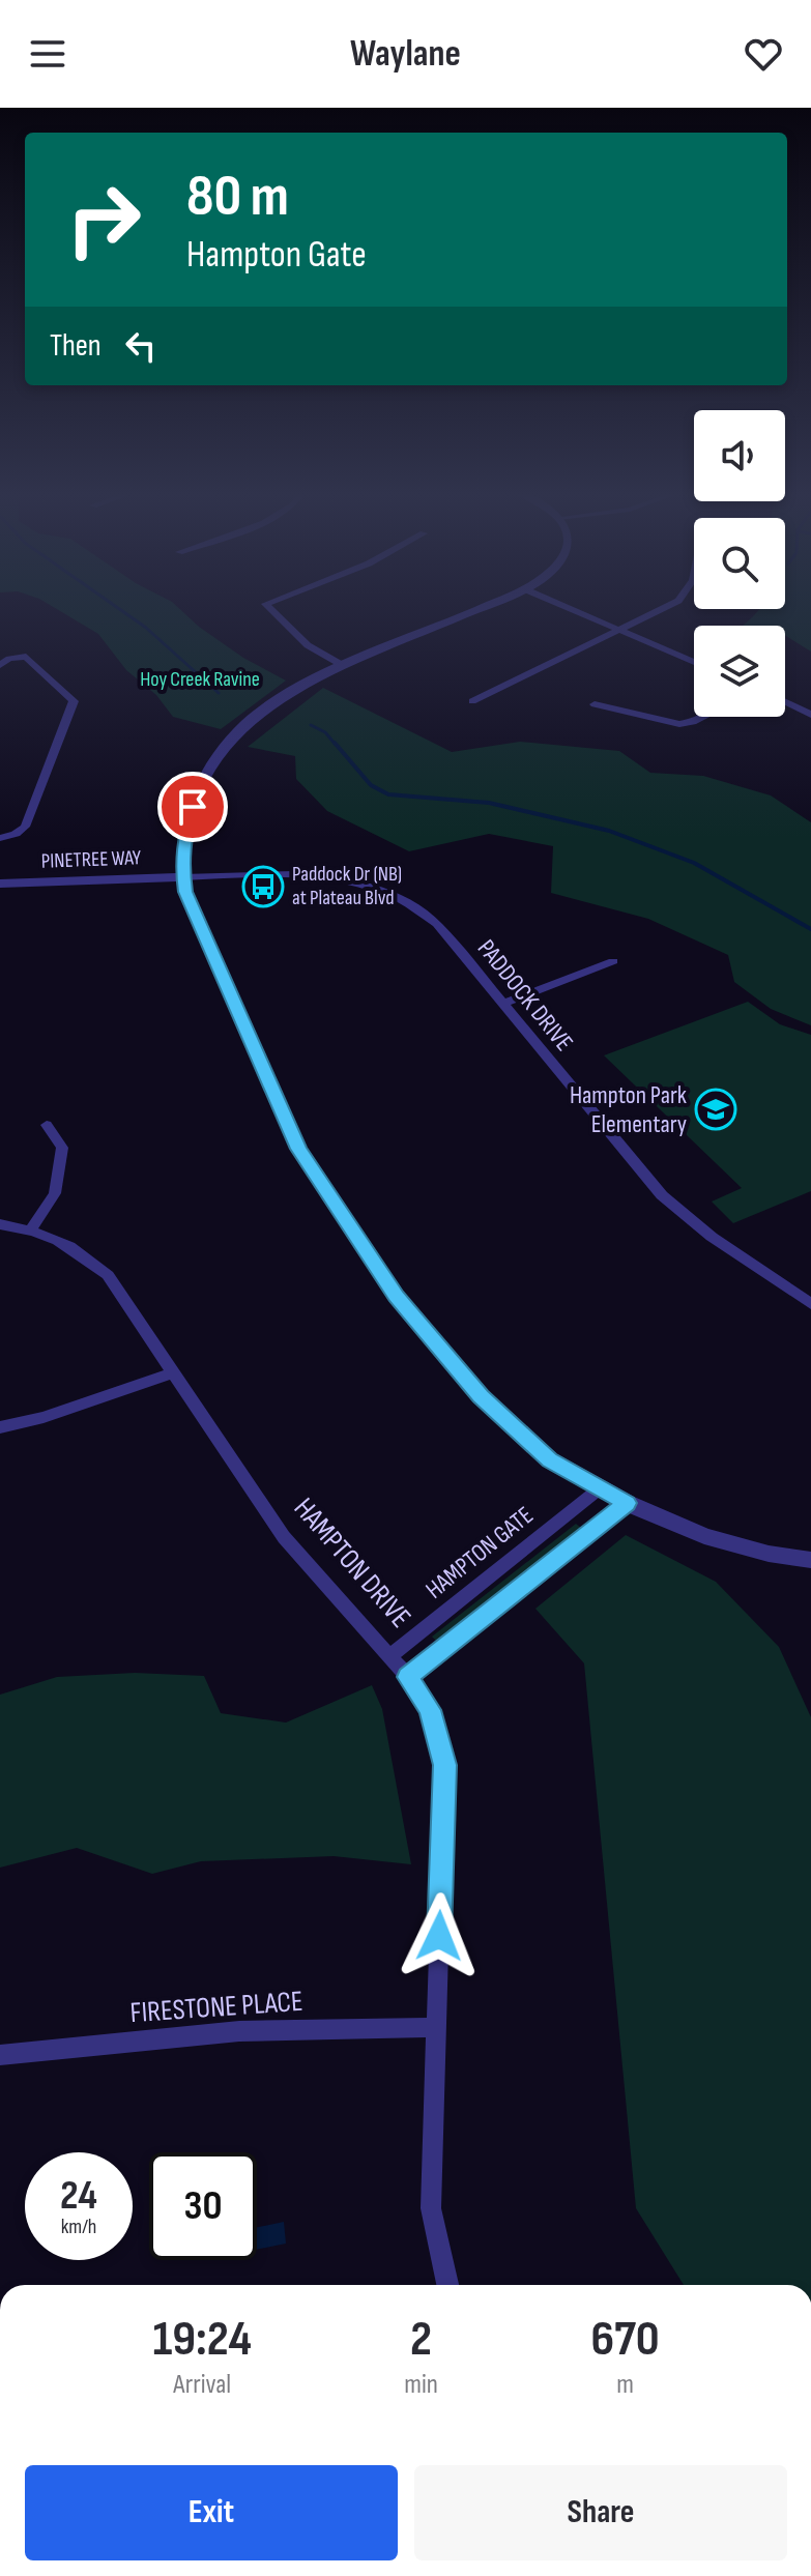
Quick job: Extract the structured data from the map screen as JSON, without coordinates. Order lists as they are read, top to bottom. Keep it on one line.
{"streets":{"street":["PINETREE WAY","PADDOCK DRIVE","HAMPTON GATE","HAMPTON DRIVE","FIRESTONE PLACE"]},"crossings":[["PINETREE WAY","PADDOCK DRIVE"],["HAMPTON GATE","HAMPTON DRIVE"],["HAMPTON DRIVE","FIRESTONE PLACE"]],"parks":["Hoy Creek Ravine"],"places":{"bus stop":["Paddock Dr (NB) at Plateau Blvd"],"school or university":["Hampton Park Elementary"]},"page":{"header":"Waylane","turn":["80 m","Hampton Gate"],"then":"Then","speed":"24 km/h","limit":"30","eta":["19:24","Arrival","2","min","670","m"],"buttons":["Exit","Share"]}}
